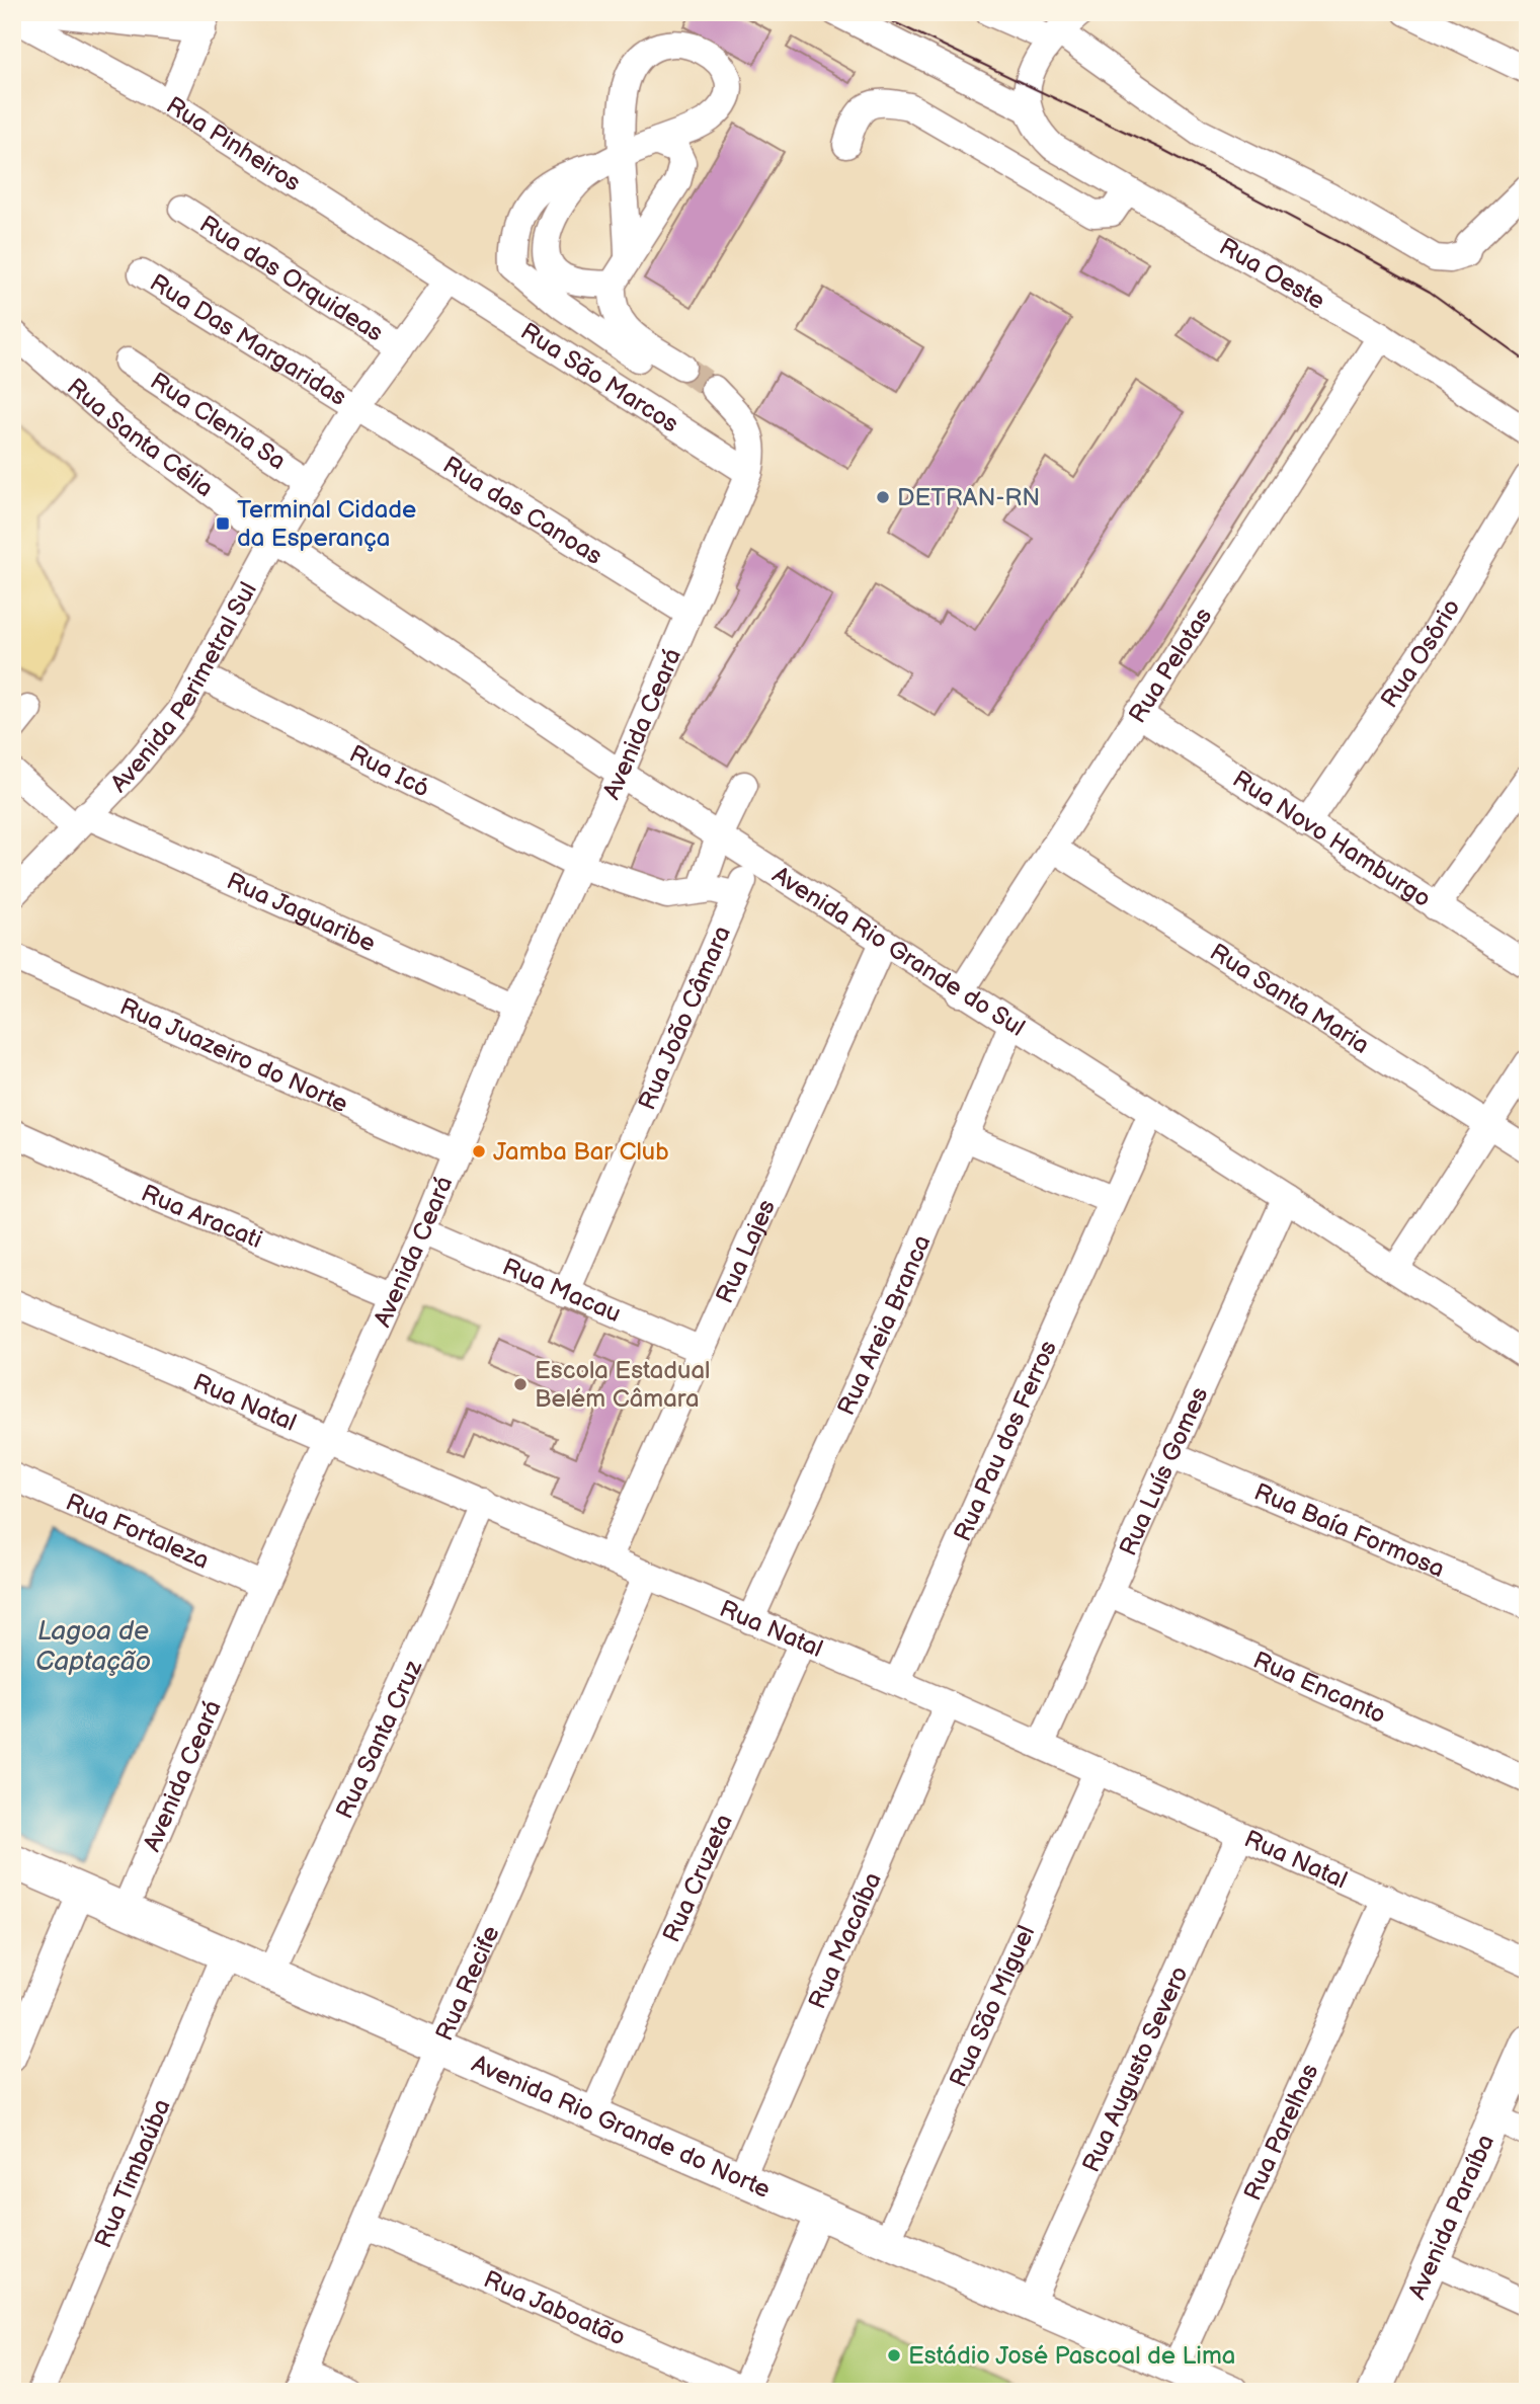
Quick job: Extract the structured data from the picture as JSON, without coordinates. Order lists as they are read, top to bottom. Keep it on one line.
{"streets":{"main road":["Avenida Rio Grande do Norte","Avenida Paraíba"],"street":["Rua Pinheiros","Rua Oeste","Rua das Orquideas","Rua Das Margaridas","Rua São Marcos","Rua Clenia Sa","Rua Santa Célia","Rua das Canoas","Rua Osório","Rua Pelotas","Avenida Perimetral Sul","Avenida Ceará","Rua Icó","Rua Novo Hamburgo","Rua Jaguaribe","Avenida Rio Grande do Sul","Rua Santa Maria","Rua João Câmara","Rua Juazeiro do Norte","Rua Aracati","Rua Lajes","Rua Macau","Rua Areia Branca","Rua Natal","Rua Pau dos Ferros","Rua Luís Gomes","Rua Baía Formosa","Rua Fortaleza","Rua Encanto","Rua Santa Cruz","Rua Cruzeta","Rua Macaíba","Rua Recife","Rua São Miguel","Rua Augusto Severo","Rua Parelhas","Rua Timbaúba","Rua Jaboatão"]},"crossings":[["Rua Pinheiros","Rua São Marcos"],["Rua Pinheiros","Avenida Perimetral Sul"],["Rua Oeste","Rua Pelotas"],["Rua das Orquideas","Avenida Perimetral Sul"],["Rua Das Margaridas","Rua das Canoas"],["Rua Das Margaridas","Avenida Perimetral Sul"],["Rua São Marcos","Avenida Perimetral Sul"],["Rua São Marcos","Avenida Ceará"],["Rua Clenia Sa","Avenida Perimetral Sul"],["Rua Santa Célia","Avenida Perimetral Sul"],["Rua Santa Célia","Avenida Rio Grande do Sul"],["Rua das Canoas","Avenida Perimetral Sul"],["Rua das Canoas","Avenida Ceará"],["Rua Osório","Rua Novo Hamburgo"],["Rua Pelotas","Rua Novo Hamburgo"],["Rua Pelotas","Avenida Rio Grande do Sul"],["Rua Pelotas","Rua Santa Maria"],["Avenida Perimetral Sul","Rua Icó"],["Avenida Perimetral Sul","Rua Jaguaribe"],["Avenida Perimetral Sul","Avenida Rio Grande do Sul"],["Avenida Ceará","Rua Icó"],["Avenida Ceará","Rua Jaguaribe"],["Avenida Ceará","Avenida Rio Grande do Sul"],["Avenida Ceará","Rua Juazeiro do Norte"],["Avenida Ceará","Rua Aracati"],["Avenida Ceará","Rua Macau"],["Avenida Ceará","Rua Natal"],["Avenida Ceará","Rua Fortaleza"],["Avenida Ceará","Avenida Rio Grande do Norte"],["Rua Icó","Rua João Câmara"],["Avenida Rio Grande do Sul","Rua João Câmara"],["Avenida Rio Grande do Sul","Rua Lajes"],["Avenida Rio Grande do Sul","Rua Areia Branca"],["Avenida Rio Grande do Sul","Rua Pau dos Ferros"],["Avenida Rio Grande do Sul","Rua Luís Gomes"],["Rua João Câmara","Rua Macau"],["Rua Lajes","Rua Macau"],["Rua Lajes","Rua Natal"],["Rua Areia Branca","Rua Natal"],["Rua Natal","Rua Pau dos Ferros"],["Rua Natal","Rua Luís Gomes"],["Rua Natal","Rua Santa Cruz"],["Rua Natal","Rua Cruzeta"],["Rua Natal","Rua Macaíba"],["Rua Natal","Rua Recife"],["Rua Natal","Rua São Miguel"],["Rua Natal","Rua Augusto Severo"],["Rua Natal","Rua Parelhas"],["Rua Luís Gomes","Rua Baía Formosa"],["Rua Luís Gomes","Rua Encanto"],["Rua Santa Cruz","Avenida Rio Grande do Norte"],["Rua Cruzeta","Avenida Rio Grande do Norte"],["Rua Macaíba","Avenida Rio Grande do Norte"],["Rua Recife","Avenida Rio Grande do Norte"],["Rua Recife","Rua Jaboatão"],["Rua São Miguel","Avenida Rio Grande do Norte"],["Rua Augusto Severo","Avenida Rio Grande do Norte"],["Avenida Rio Grande do Norte","Rua Parelhas"],["Avenida Rio Grande do Norte","Rua Timbaúba"]],"water":["Lagoa de Captação"],"places":{"other":["DETRAN-RN","Jamba Bar Club","Escola Estadual Belém Câmara","Estádio José Pascoal de Lima"],"transit":["Terminal Cidade da Esperança"]}}
